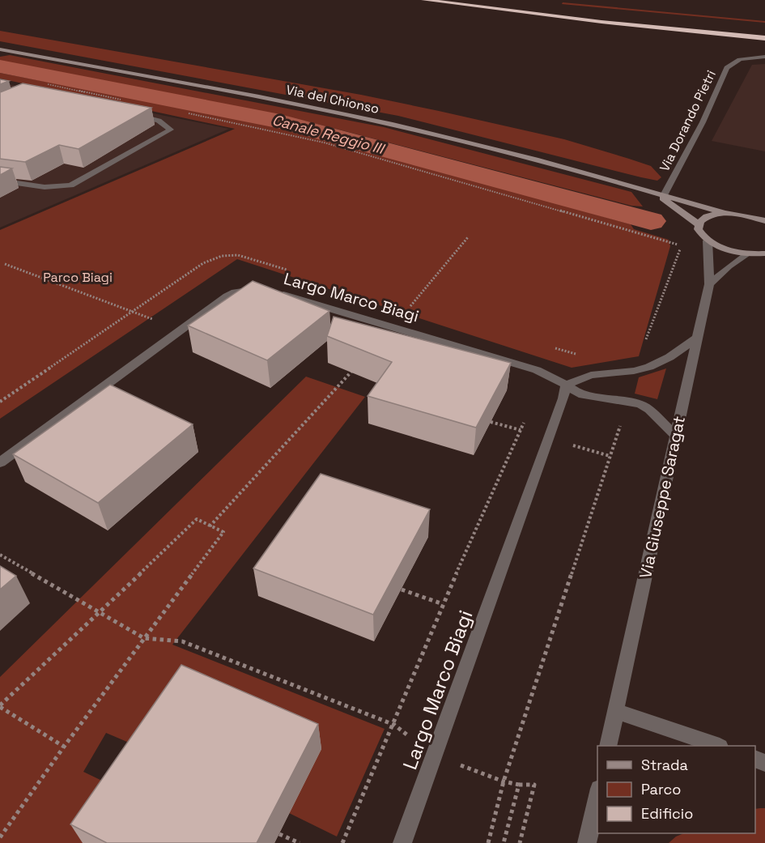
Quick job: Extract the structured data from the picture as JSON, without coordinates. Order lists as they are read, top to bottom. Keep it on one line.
{"streets":{"main road":["Via del Chionso"],"street":["Via Dorando Pietri","Largo Marco Biagi","Via Giuseppe Saragat"]},"crossings":[["Via del Chionso","Via Dorando Pietri"],["Via del Chionso","Via Giuseppe Saragat"],["Largo Marco Biagi","Via Giuseppe Saragat"]],"water":["Canale Reggio III"],"parks":["Parco Biagi"],"legend":["Strada","Parco","Edificio"]}
